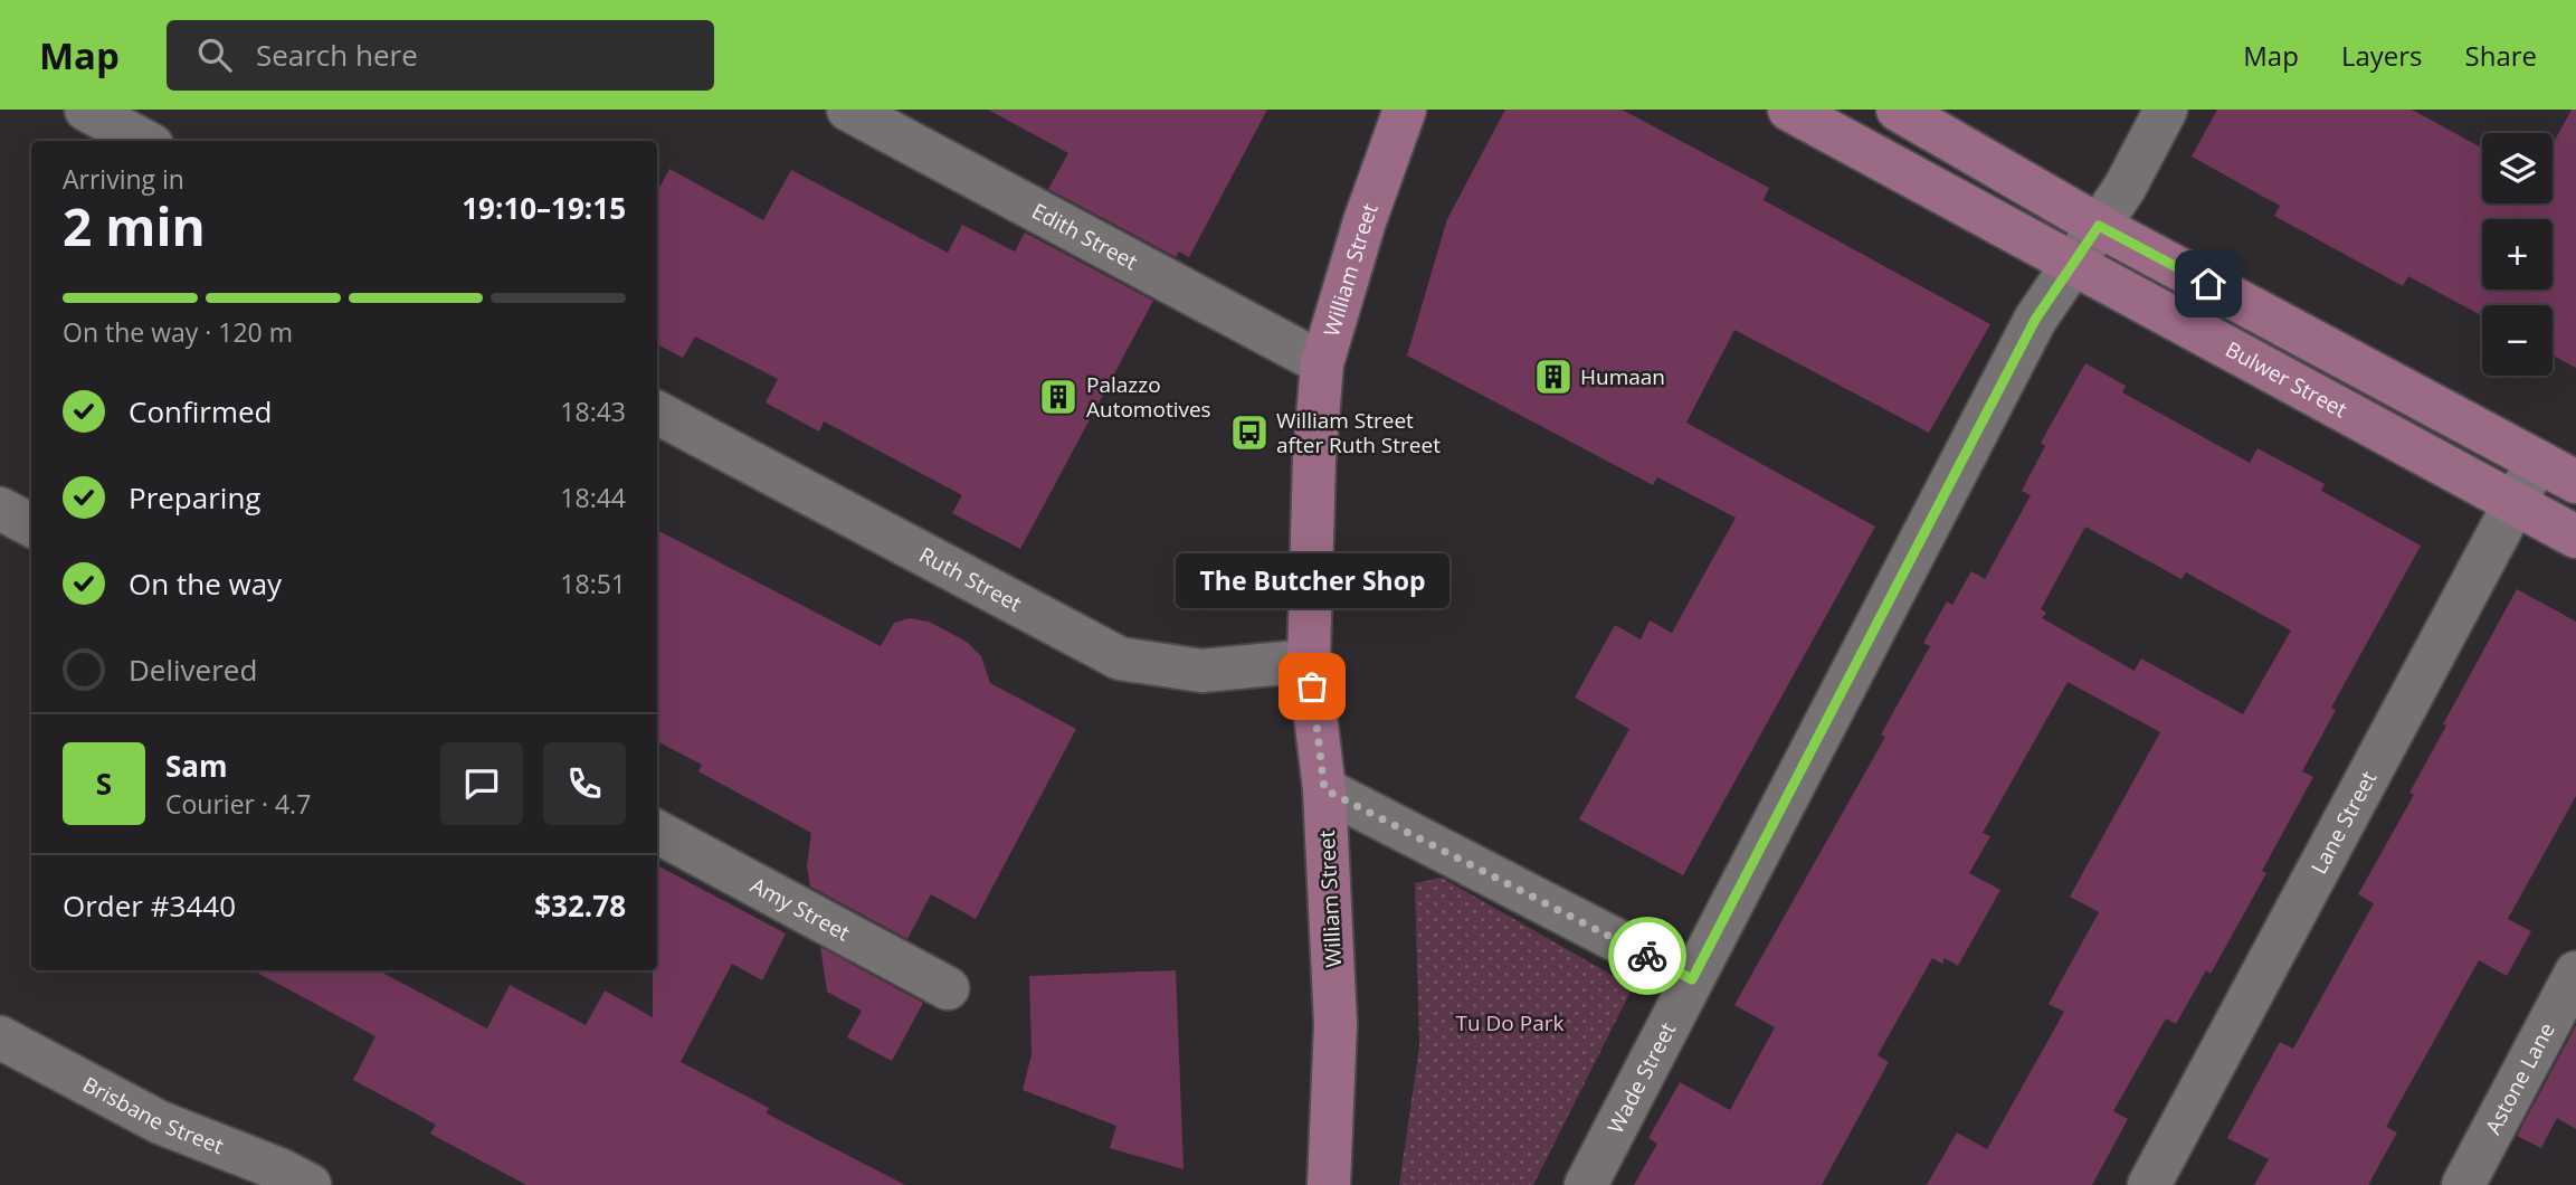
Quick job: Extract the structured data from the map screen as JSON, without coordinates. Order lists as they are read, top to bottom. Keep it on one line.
{"streets":{"main road":["William Street","Bulwer Street"],"street":["Edith Street","Ruth Street","Lane Street","Amy Street","Wade Street","Astone Lane","Brisbane Street"]},"crossings":[["Edith Street","William Street"],["William Street","Ruth Street"],["Bulwer Street","Lane Street"],["Bulwer Street","Wade Street"]],"parks":["Tu Do Park"],"places":{"building":["Humaan","Palazzo Automotives"],"bus stop":["William Street after Ruth Street"],"other":["The Butcher Shop"]},"page":{"header":"Map","search":"Search here","nav":["Map","Layers","Share"],"map_buttons":["+","−"],"heading":["2 min","Arriving in","19:10–19:15"],"panel":["Sam","Courier · 4.7","Order #3440","$32.78"],"bar":"On the way · 120 m","list":[["Confirmed","18:43"],["Preparing","18:44"],["On the way","18:51"],"Delivered"],"bubble":"The Butcher Shop","round":"S"}}
